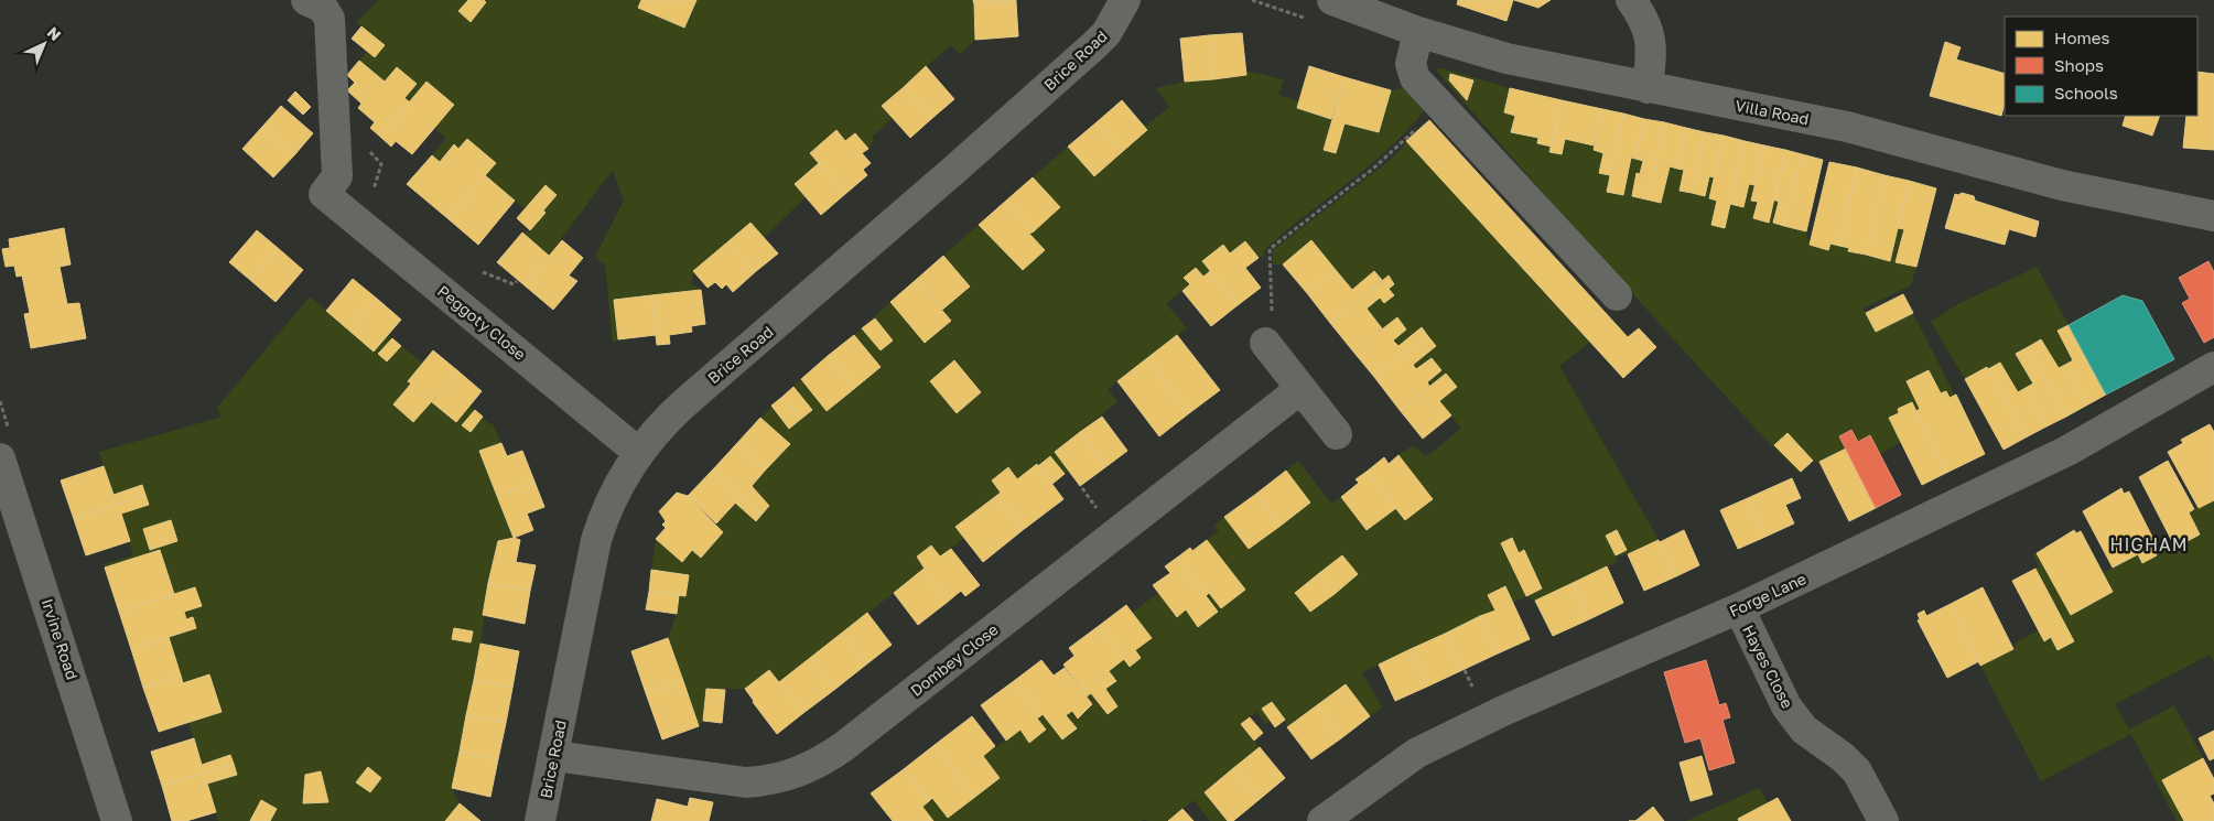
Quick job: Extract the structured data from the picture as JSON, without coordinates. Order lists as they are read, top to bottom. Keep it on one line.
{"streets":{"street":["Brice Road","Villa Road","Peggoty Close","Forge Lane","Irvine Road","Dombey Close","Hayes Close"]},"crossings":[["Brice Road","Peggoty Close"],["Brice Road","Dombey Close"],["Forge Lane","Hayes Close"]],"districts":["HIGHAM"],"legend":["Homes","Shops","Schools"],"north":"top right"}
